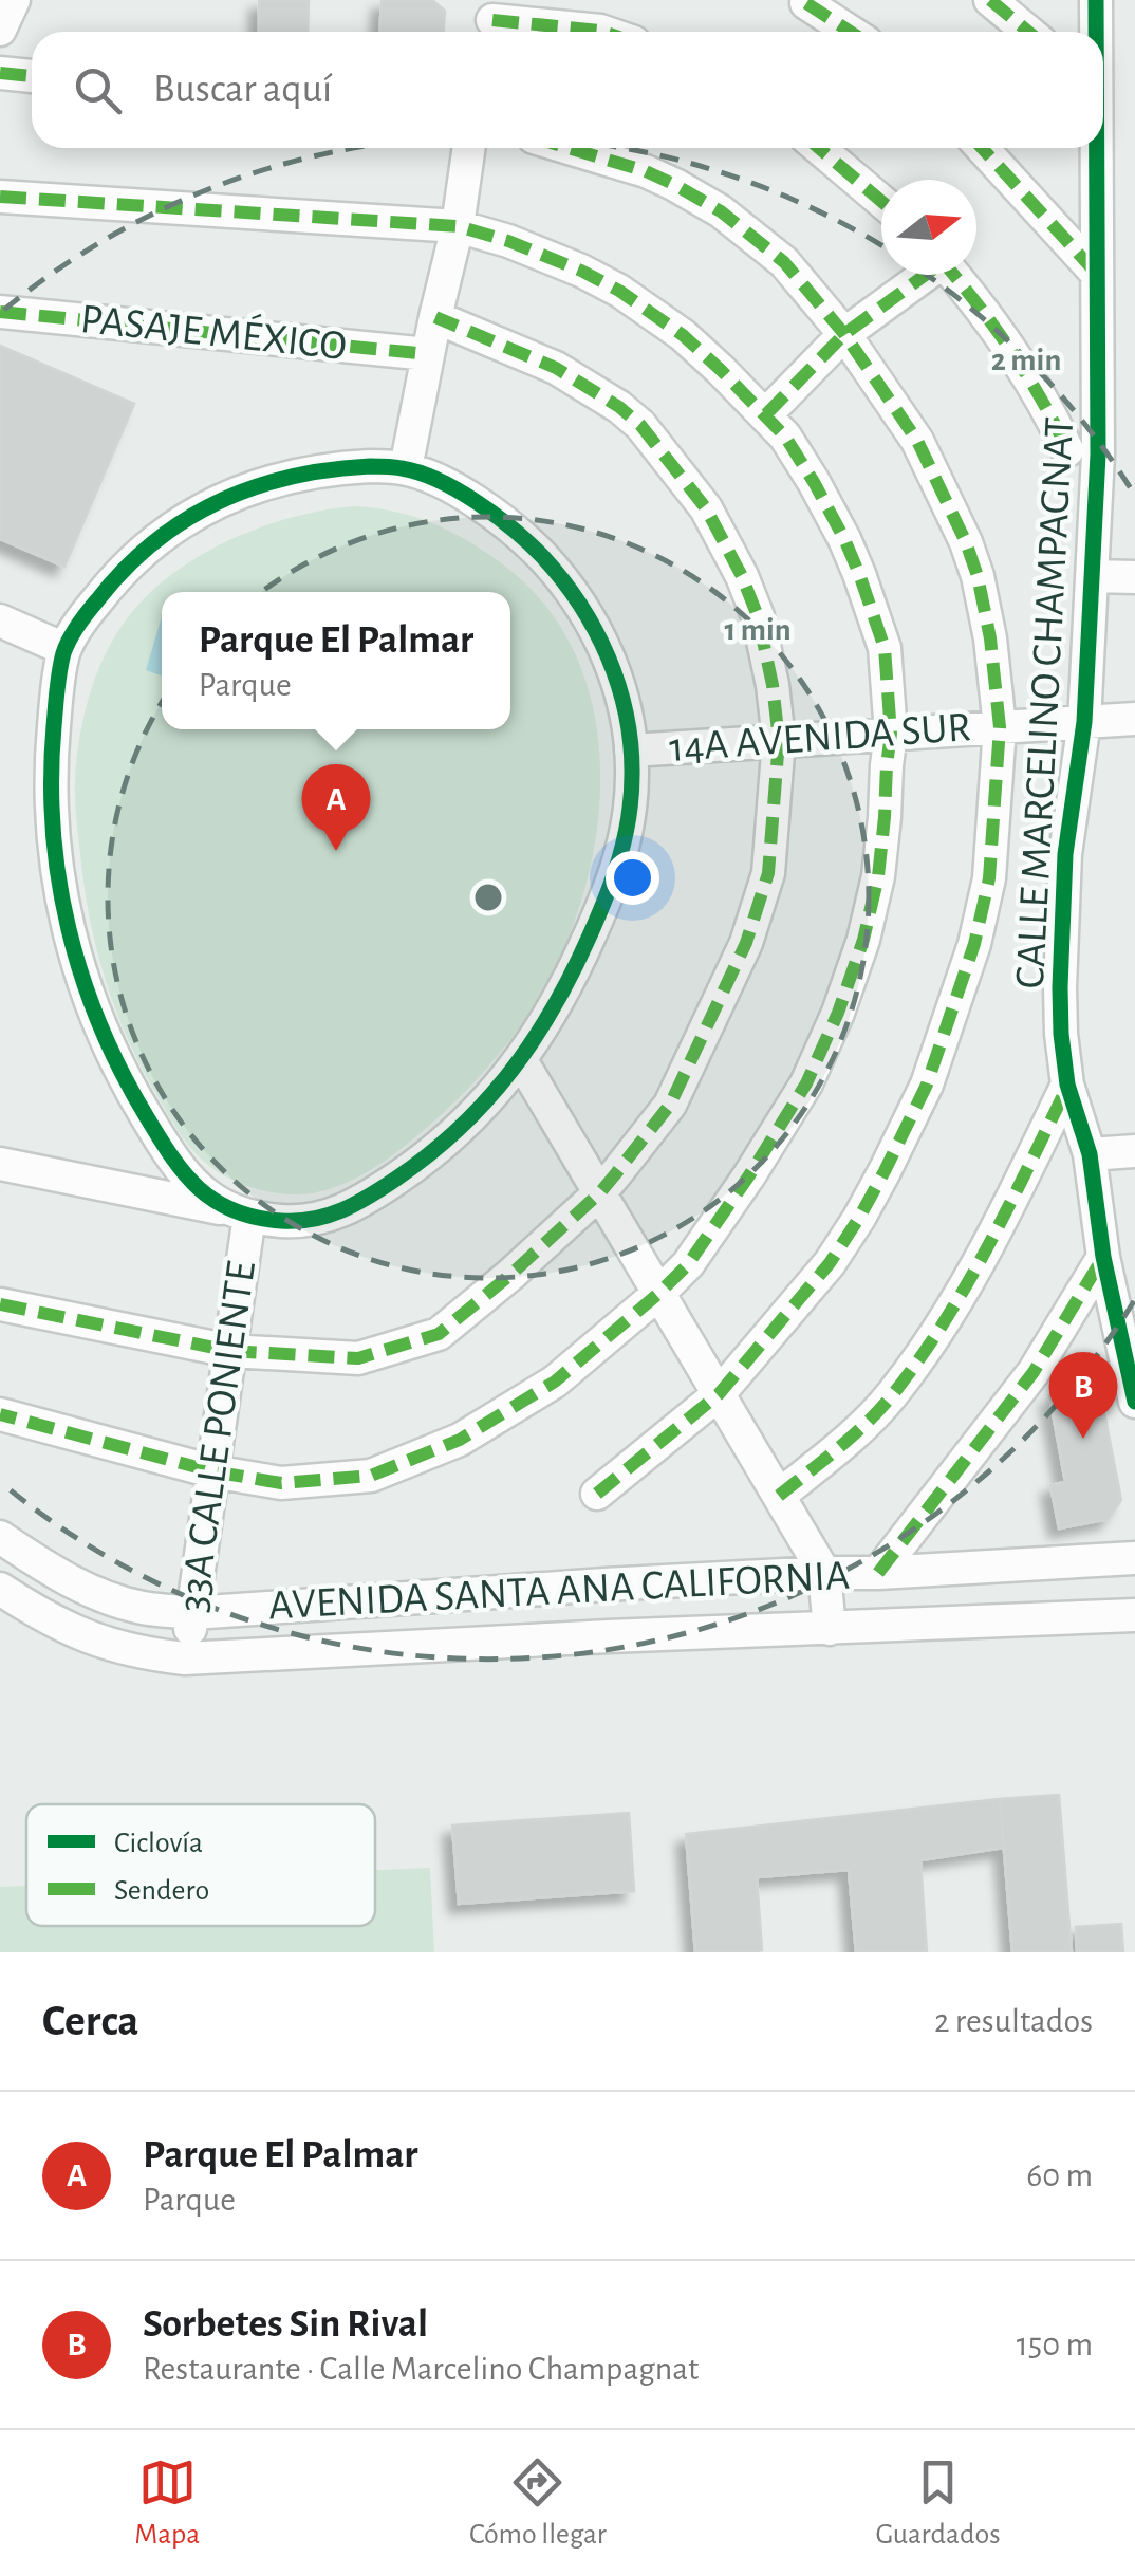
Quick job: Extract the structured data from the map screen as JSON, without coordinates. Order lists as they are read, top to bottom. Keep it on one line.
{"streets":{"street":["PASAJE MÉXICO","CALLE MARCELINO CHAMPAGNAT","14A AVENIDA SUR","33A CALLE PONIENTE","AVENIDA SANTA ANA CALIFORNIA"]},"crossings":[["CALLE MARCELINO CHAMPAGNAT","14A AVENIDA SUR"],["33A CALLE PONIENTE","AVENIDA SANTA ANA CALIFORNIA"]],"legend":["Ciclovía","Sendero"],"north":"right","page":{"search":"Buscar aquí","popup":["Parque El Palmar","Parque"],"pins":["A","B"],"heading":["Cerca","2 resultados"],"list":[{"mark":"A","name":"Parque El Palmar","note":"Parque","value":"60 m"},{"mark":"B","name":"Sorbetes Sin Rival","note":"Restaurante · Calle Marcelino Champagnat","value":"150 m"}],"nav":["Mapa","Cómo llegar","Guardados"]},"rings":["2 min","1 min"]}
